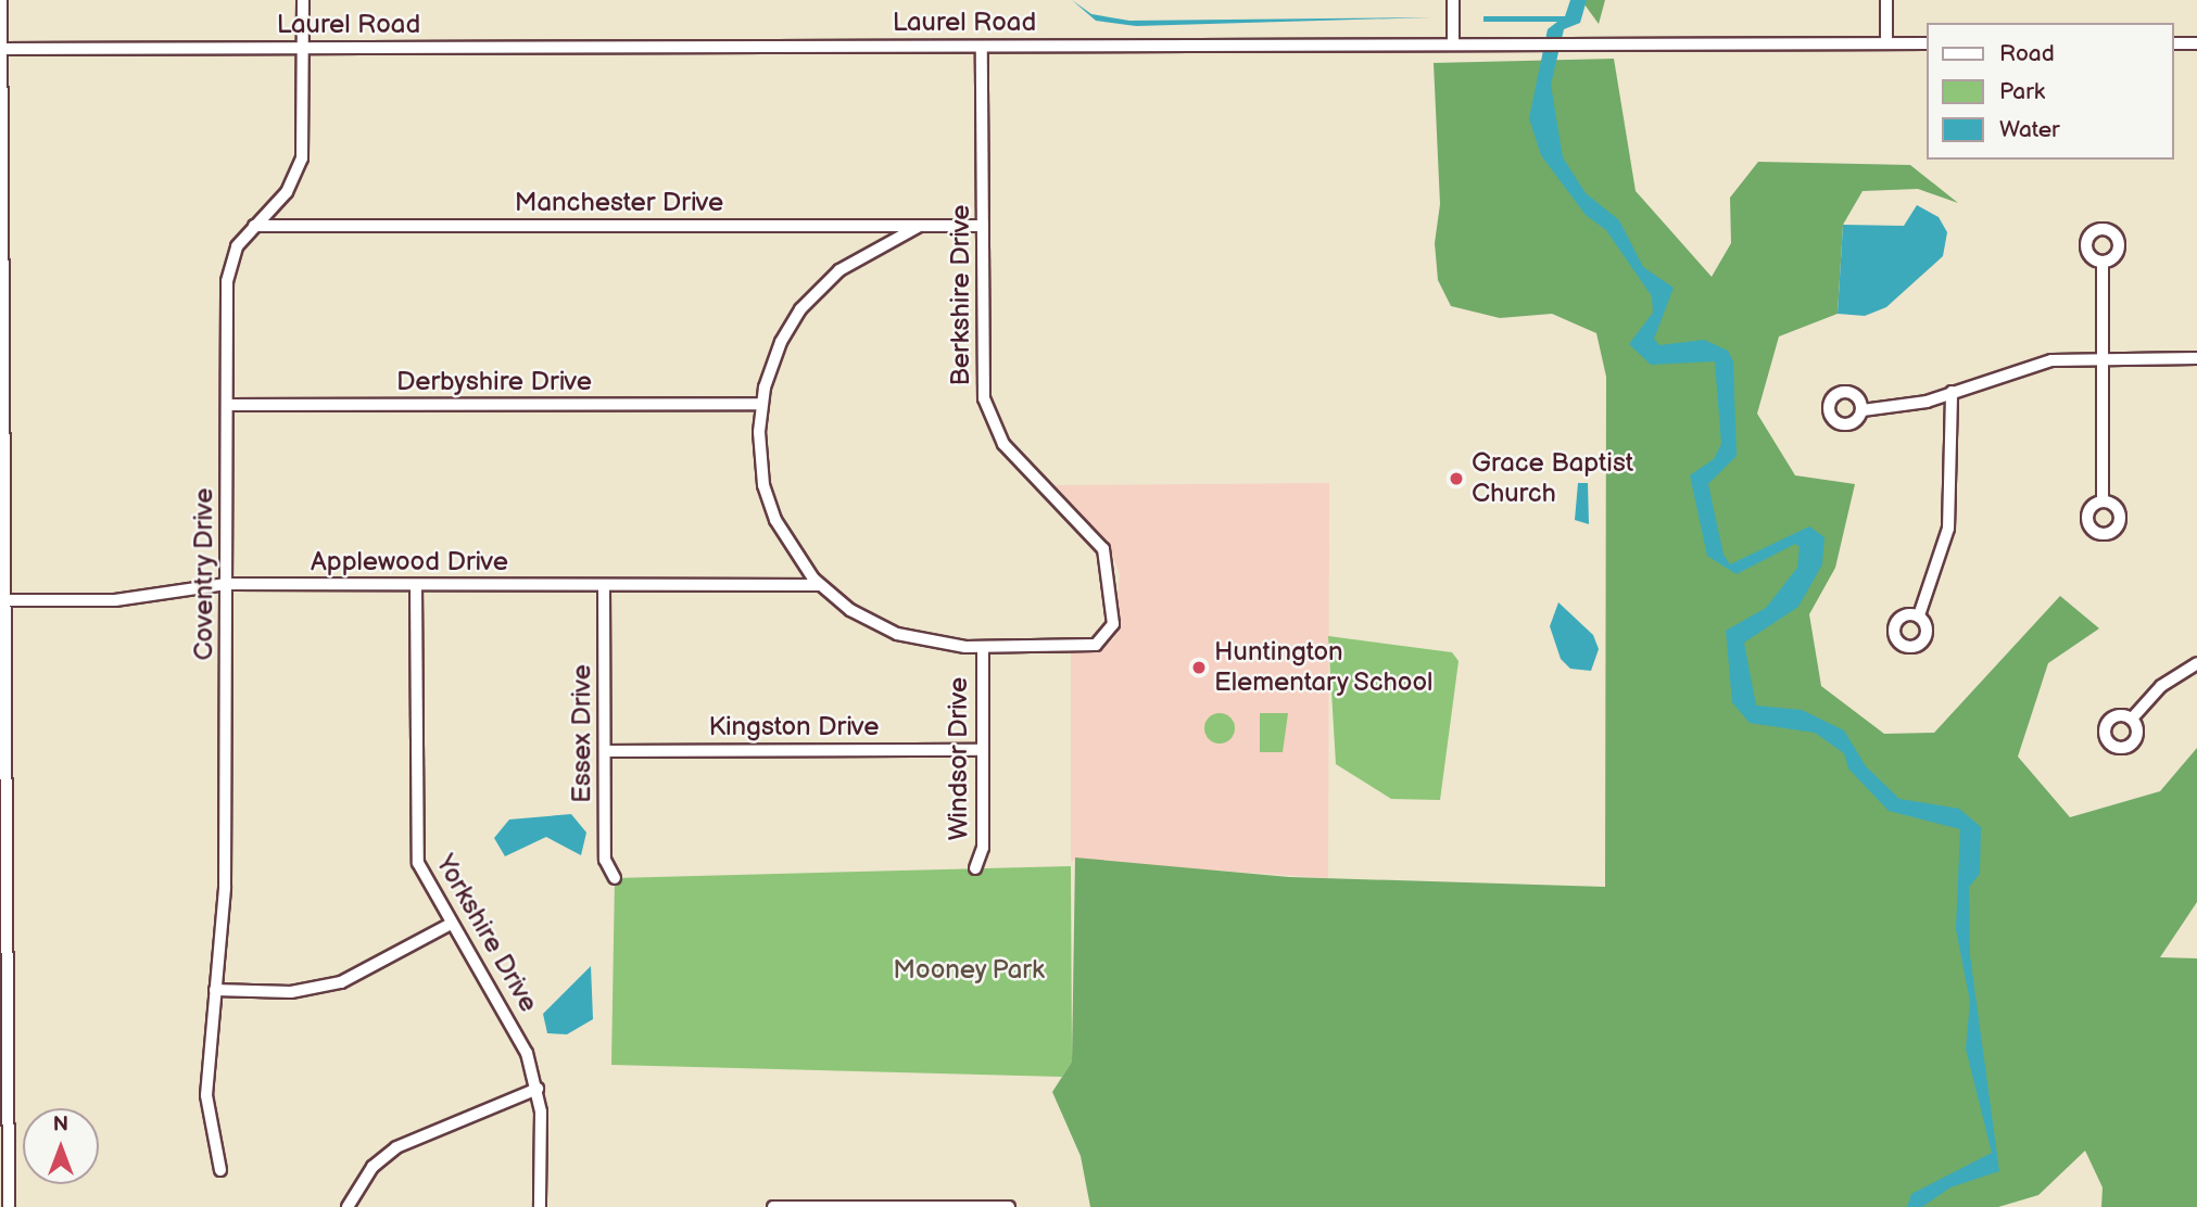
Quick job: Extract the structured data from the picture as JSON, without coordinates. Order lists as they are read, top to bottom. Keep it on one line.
{"streets":{"street":["Laurel Road","Manchester Drive","Berkshire Drive","Derbyshire Drive","Applewood Drive","Coventry Drive","Kingston Drive","Essex Drive","Windsor Drive","Yorkshire Drive"]},"crossings":[["Laurel Road","Berkshire Drive"],["Laurel Road","Coventry Drive"],["Manchester Drive","Berkshire Drive"],["Manchester Drive","Coventry Drive"],["Berkshire Drive","Windsor Drive"],["Derbyshire Drive","Coventry Drive"],["Applewood Drive","Coventry Drive"],["Applewood Drive","Essex Drive"],["Applewood Drive","Yorkshire Drive"],["Kingston Drive","Essex Drive"],["Kingston Drive","Windsor Drive"]],"parks":["Mooney Park"],"places":["Grace Baptist Church","Huntington Elementary School"],"legend":["Road","Park","Water"],"north":"top"}
